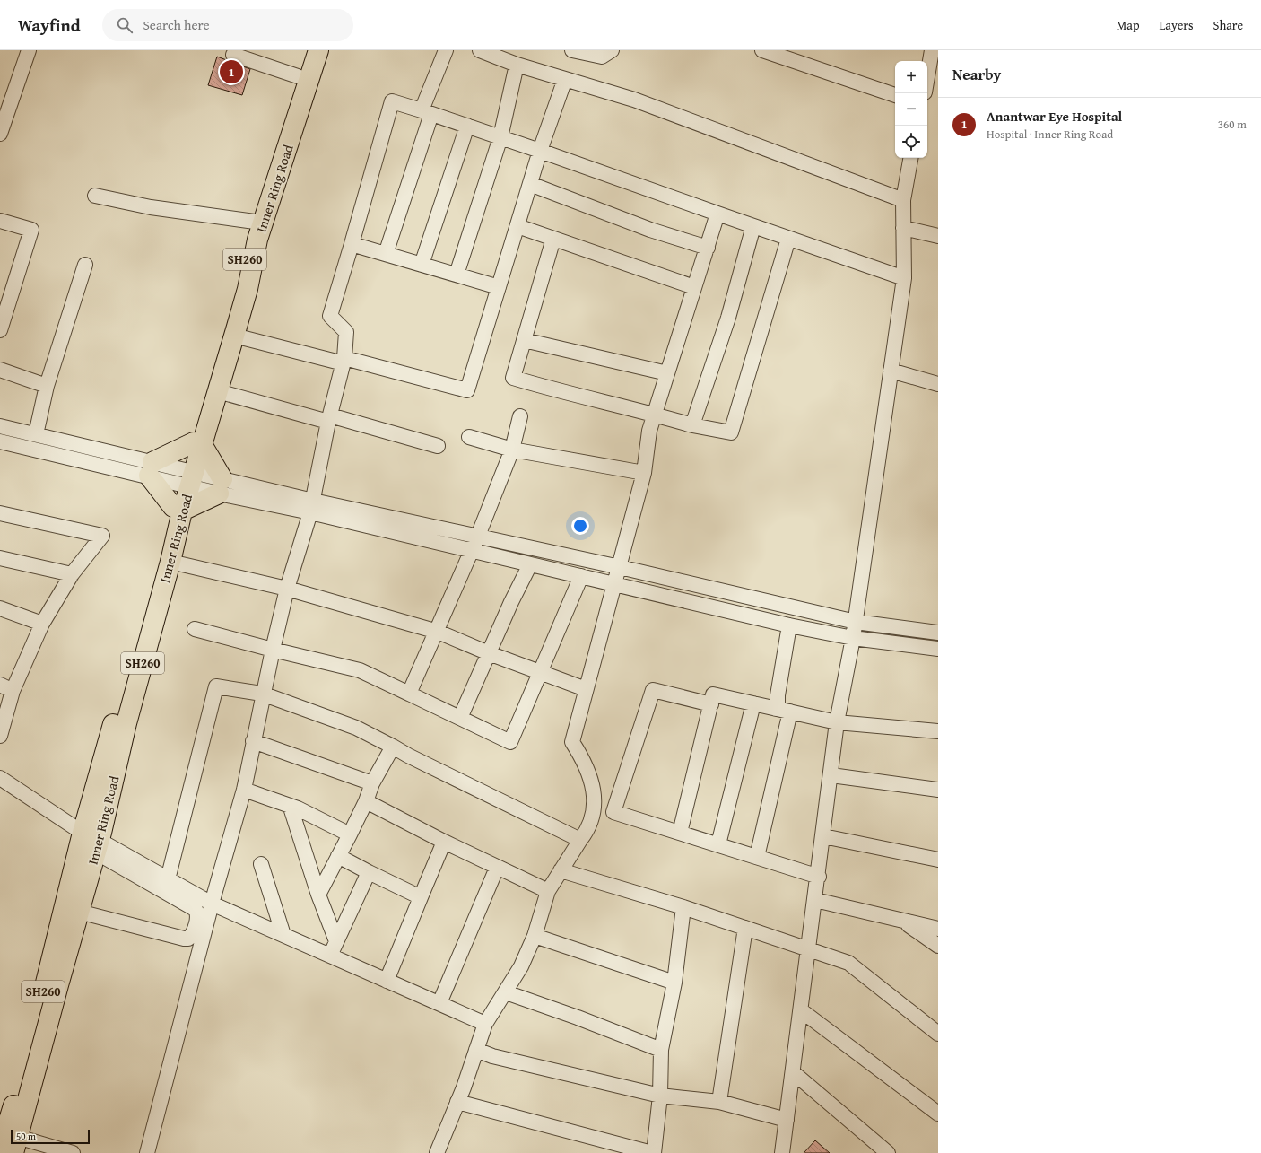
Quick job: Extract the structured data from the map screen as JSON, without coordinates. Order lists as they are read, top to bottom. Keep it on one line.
{"streets":{"highway":["Inner Ring Road","SH260"]},"scale_bar":"50 m","page":{"header":"Wayfind","search":"Search here","nav":["Map","Layers","Share"],"heading":"Nearby","pins":"1","map_buttons":["+","−"],"list":[{"mark":"1","name":"Anantwar Eye Hospital","note":"Hospital · Inner Ring Road","value":"360 m"}],"scale":"50 m"}}
